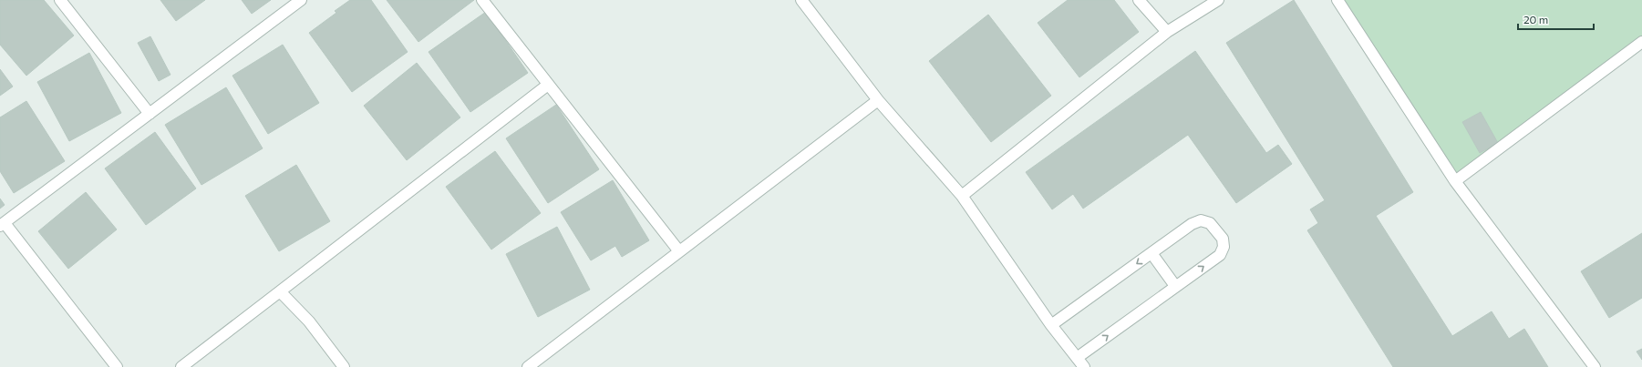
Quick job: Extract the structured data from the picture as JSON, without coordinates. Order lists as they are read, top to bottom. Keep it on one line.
{"scale_bar":"20 m"}
